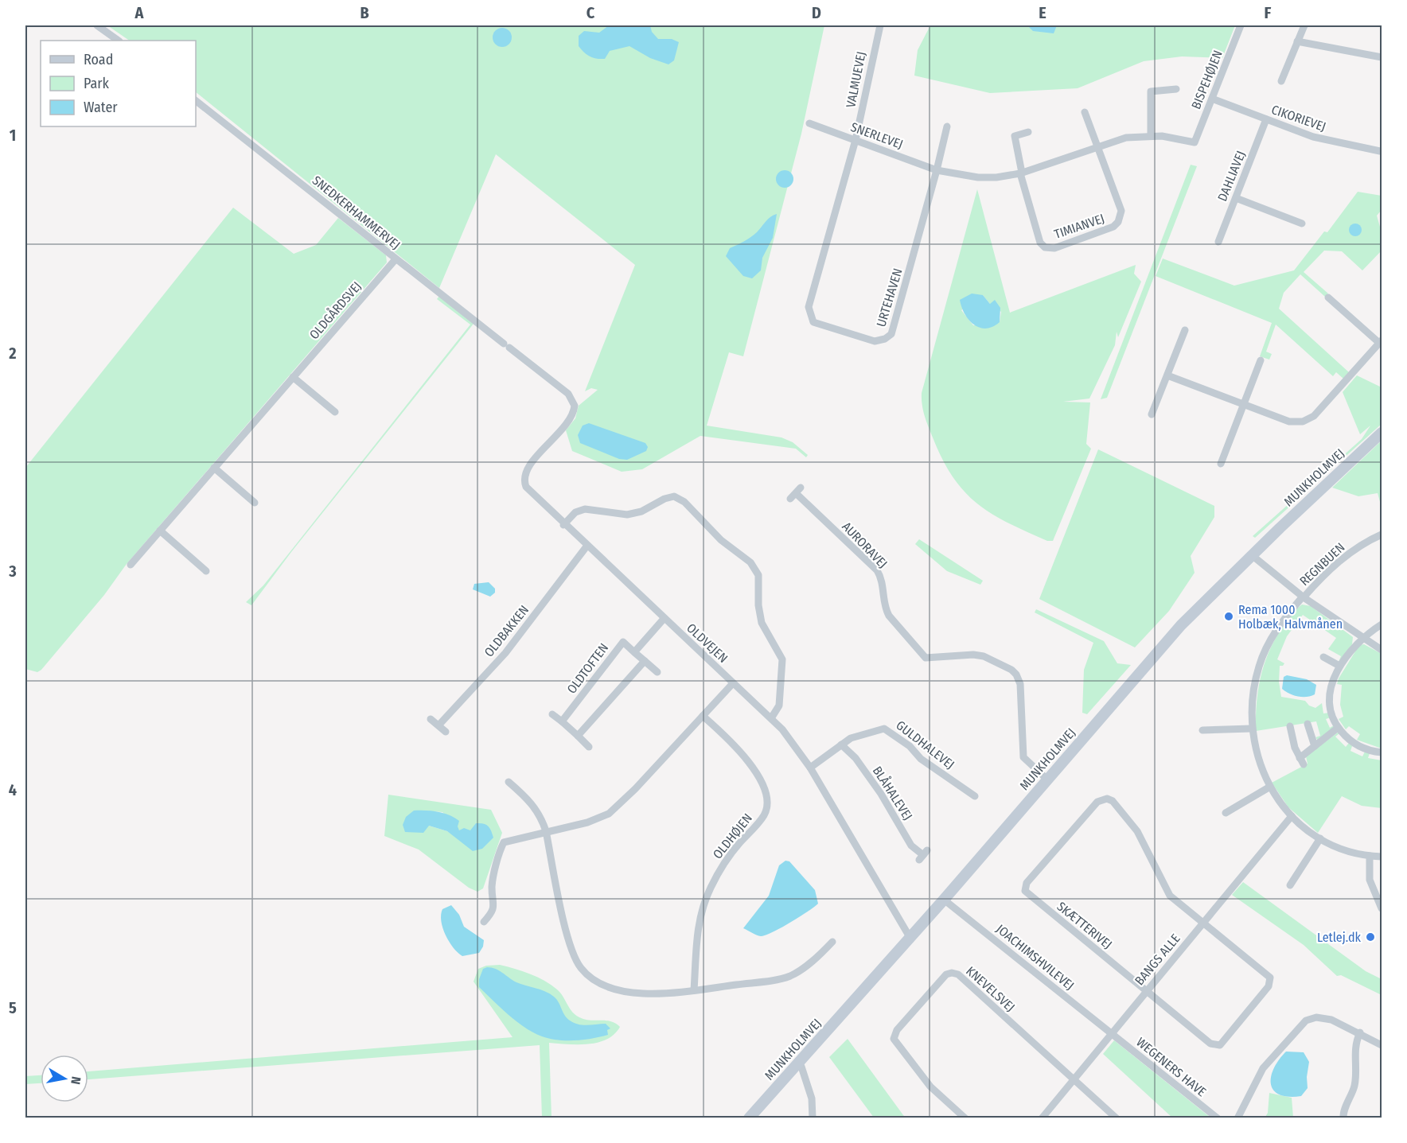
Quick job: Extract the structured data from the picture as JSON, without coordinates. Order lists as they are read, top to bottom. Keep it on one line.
{"streets":{"street":["VALMUEVEJ","BISPEHØJEN","CIKORIEVEJ","SNERLEVEJ","DAHLIAVEJ","SNEDKERHAMMERVEJ","TIMIANVEJ","URTEHAVEN","OLDGÅRDSVEJ","MUNKHOLMVEJ","AURORAVEJ","REGNBUEN","OLDBAKKEN","OLDVEJEN","OLDTOFTEN","GULDHALEVEJ","BLÅHALEVEJ","OLDHØJEN","SKÆTTERIVEJ","JOACHIMSHVILEVEJ","BANGS ALLE","KNEVELSVEJ","WEGENERS HAVE"]},"crossings":[["VALMUEVEJ","SNERLEVEJ"],["VALMUEVEJ","URTEHAVEN"],["BISPEHØJEN","CIKORIEVEJ"],["BISPEHØJEN","SNERLEVEJ"],["CIKORIEVEJ","DAHLIAVEJ"],["SNERLEVEJ","TIMIANVEJ"],["SNERLEVEJ","URTEHAVEN"],["SNEDKERHAMMERVEJ","OLDGÅRDSVEJ"],["SNEDKERHAMMERVEJ","OLDVEJEN"],["MUNKHOLMVEJ","AURORAVEJ"],["MUNKHOLMVEJ","OLDVEJEN"],["MUNKHOLMVEJ","JOACHIMSHVILEVEJ"],["REGNBUEN","BANGS ALLE"],["OLDBAKKEN","OLDVEJEN"],["OLDVEJEN","GULDHALEVEJ"],["GULDHALEVEJ","BLÅHALEVEJ"],["SKÆTTERIVEJ","BANGS ALLE"],["JOACHIMSHVILEVEJ","BANGS ALLE"],["JOACHIMSHVILEVEJ","WEGENERS HAVE"],["BANGS ALLE","KNEVELSVEJ"],["BANGS ALLE","WEGENERS HAVE"]],"places":["Rema 1000 Holbæk, Halvmånen","Letlej.dk"],"legend":["Road","Park","Water"],"north":"right","grid":{"columns":["A","B","C","D","E","F"],"rows":["1","2","3","4","5"]}}
